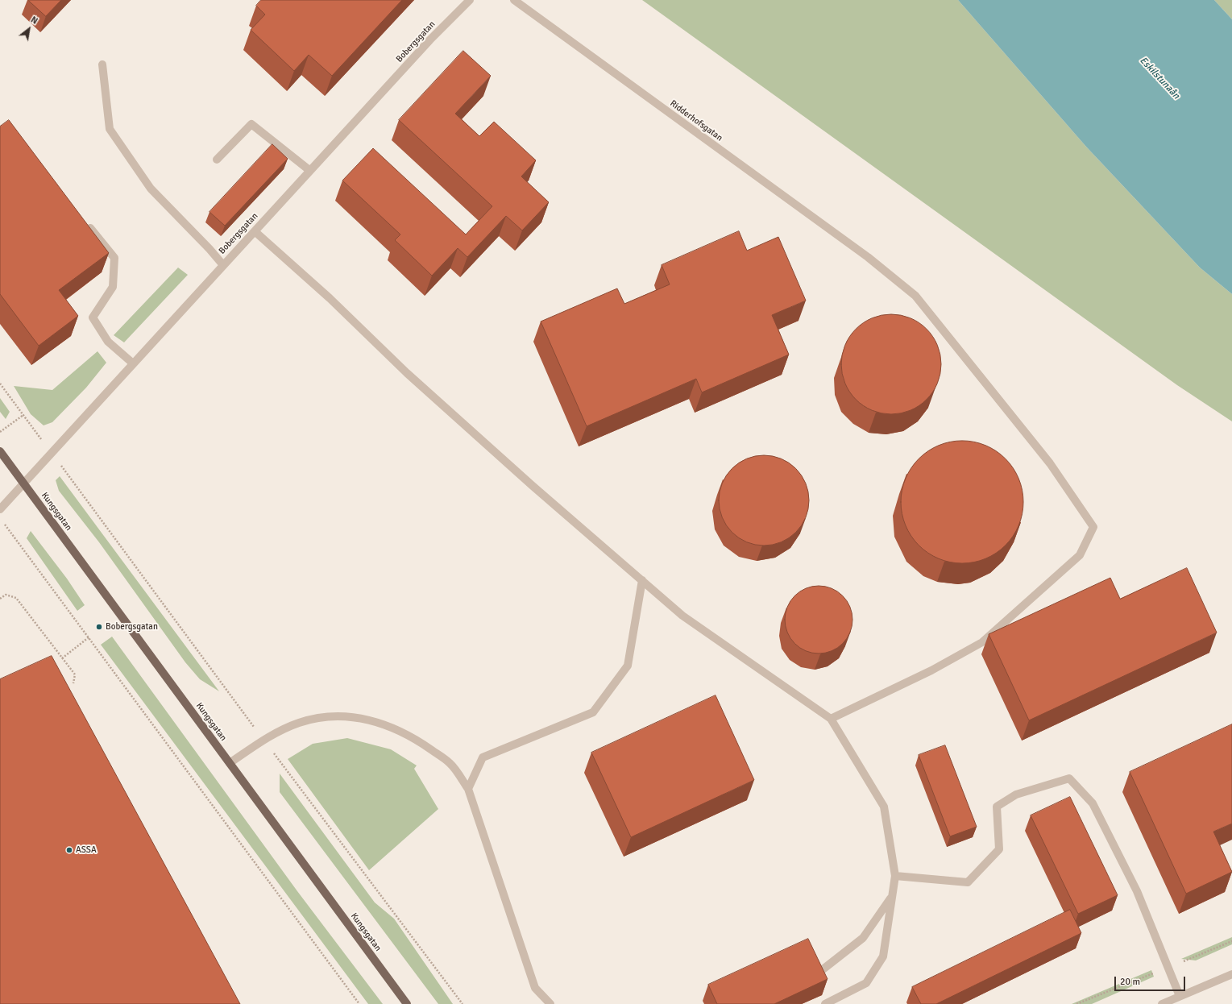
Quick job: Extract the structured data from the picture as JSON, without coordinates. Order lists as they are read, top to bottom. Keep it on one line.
{"streets":{"main road":["Kungsgatan"],"street":["Bobergsgatan","Ridderhofsgatan"]},"crossings":[["Bobergsgatan","Kungsgatan"]],"water":["Eskilstunaån"],"places":["Bobergsgatan","ASSA"],"scale_bar":"20 m","north":"top right"}
